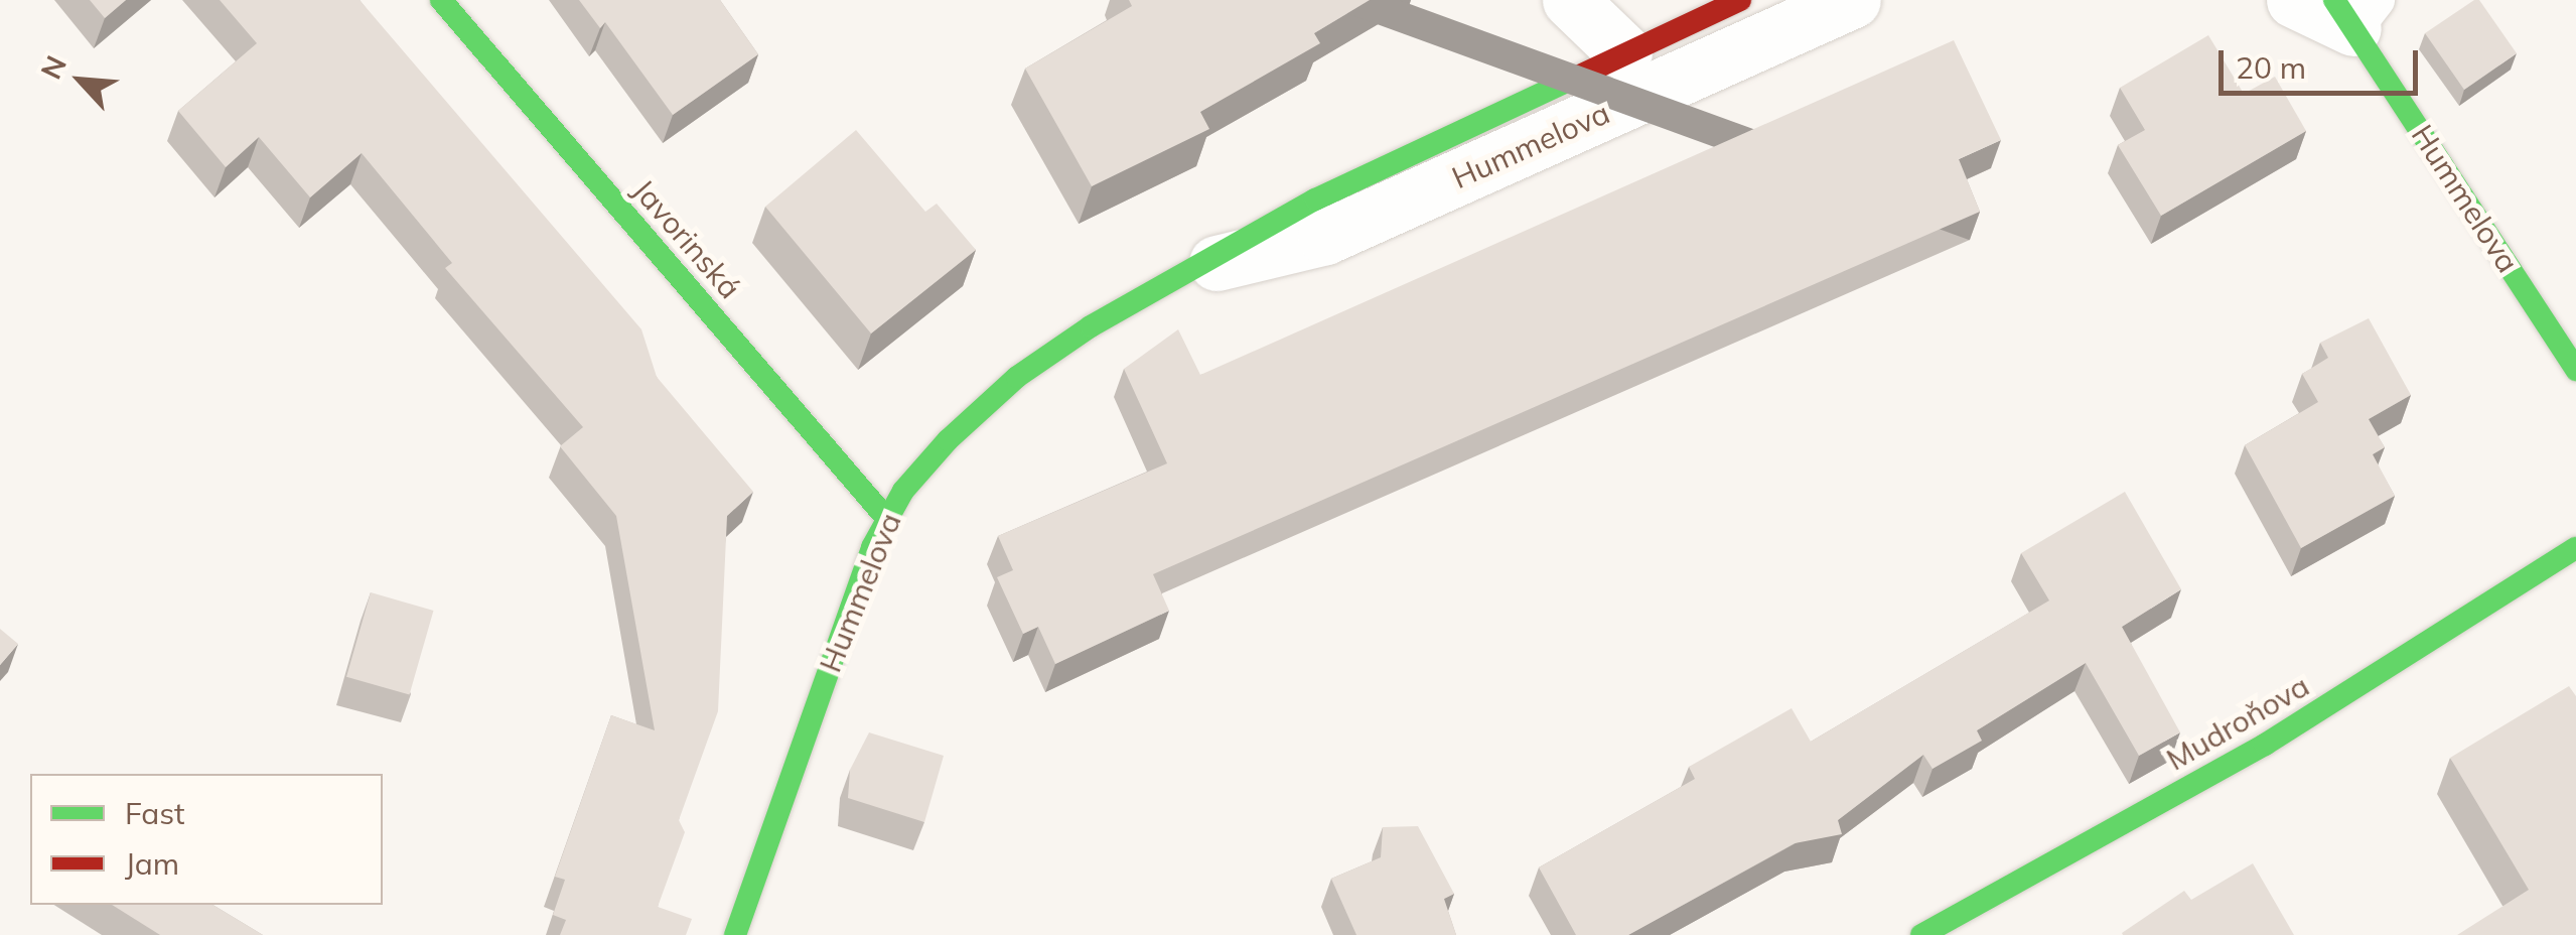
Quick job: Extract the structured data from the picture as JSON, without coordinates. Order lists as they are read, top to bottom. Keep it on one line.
{"streets":{"street":["Hummelova","Javorinská","Mudroňova"]},"crossings":[["Hummelova","Javorinská"]],"legend":["Fast","Jam"],"scale_bar":"20 m","north":"top left"}
